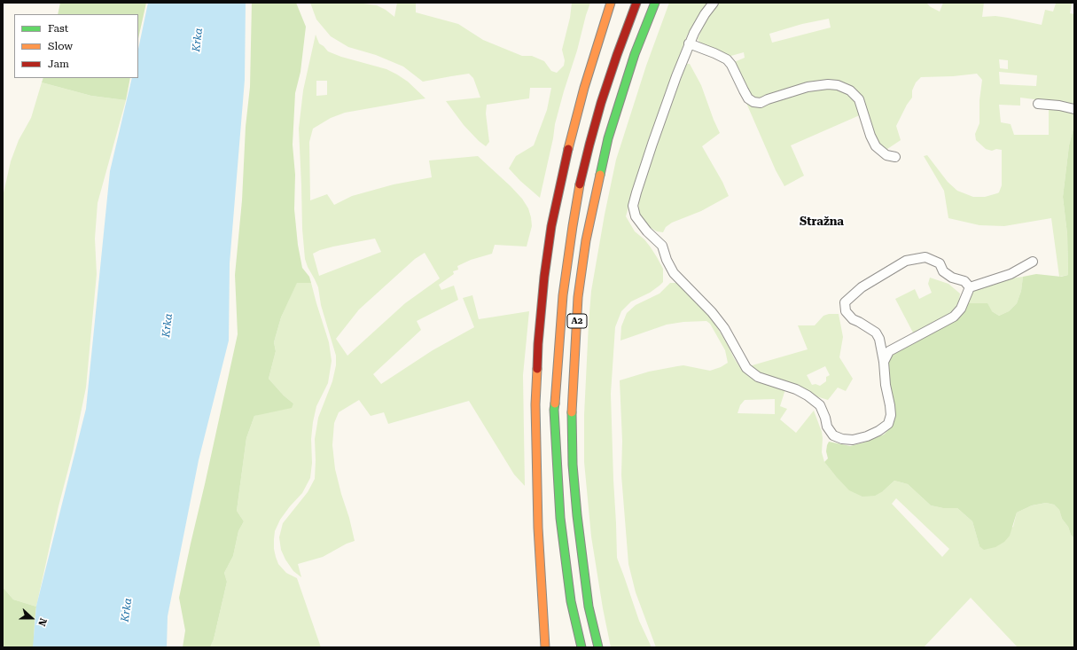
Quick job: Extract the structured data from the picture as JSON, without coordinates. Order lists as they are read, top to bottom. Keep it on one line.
{"streets":{"main road":["A2"]},"districts":["Stražna"],"water":["Krka"],"legend":["Fast","Slow","Jam"],"north":"right"}
